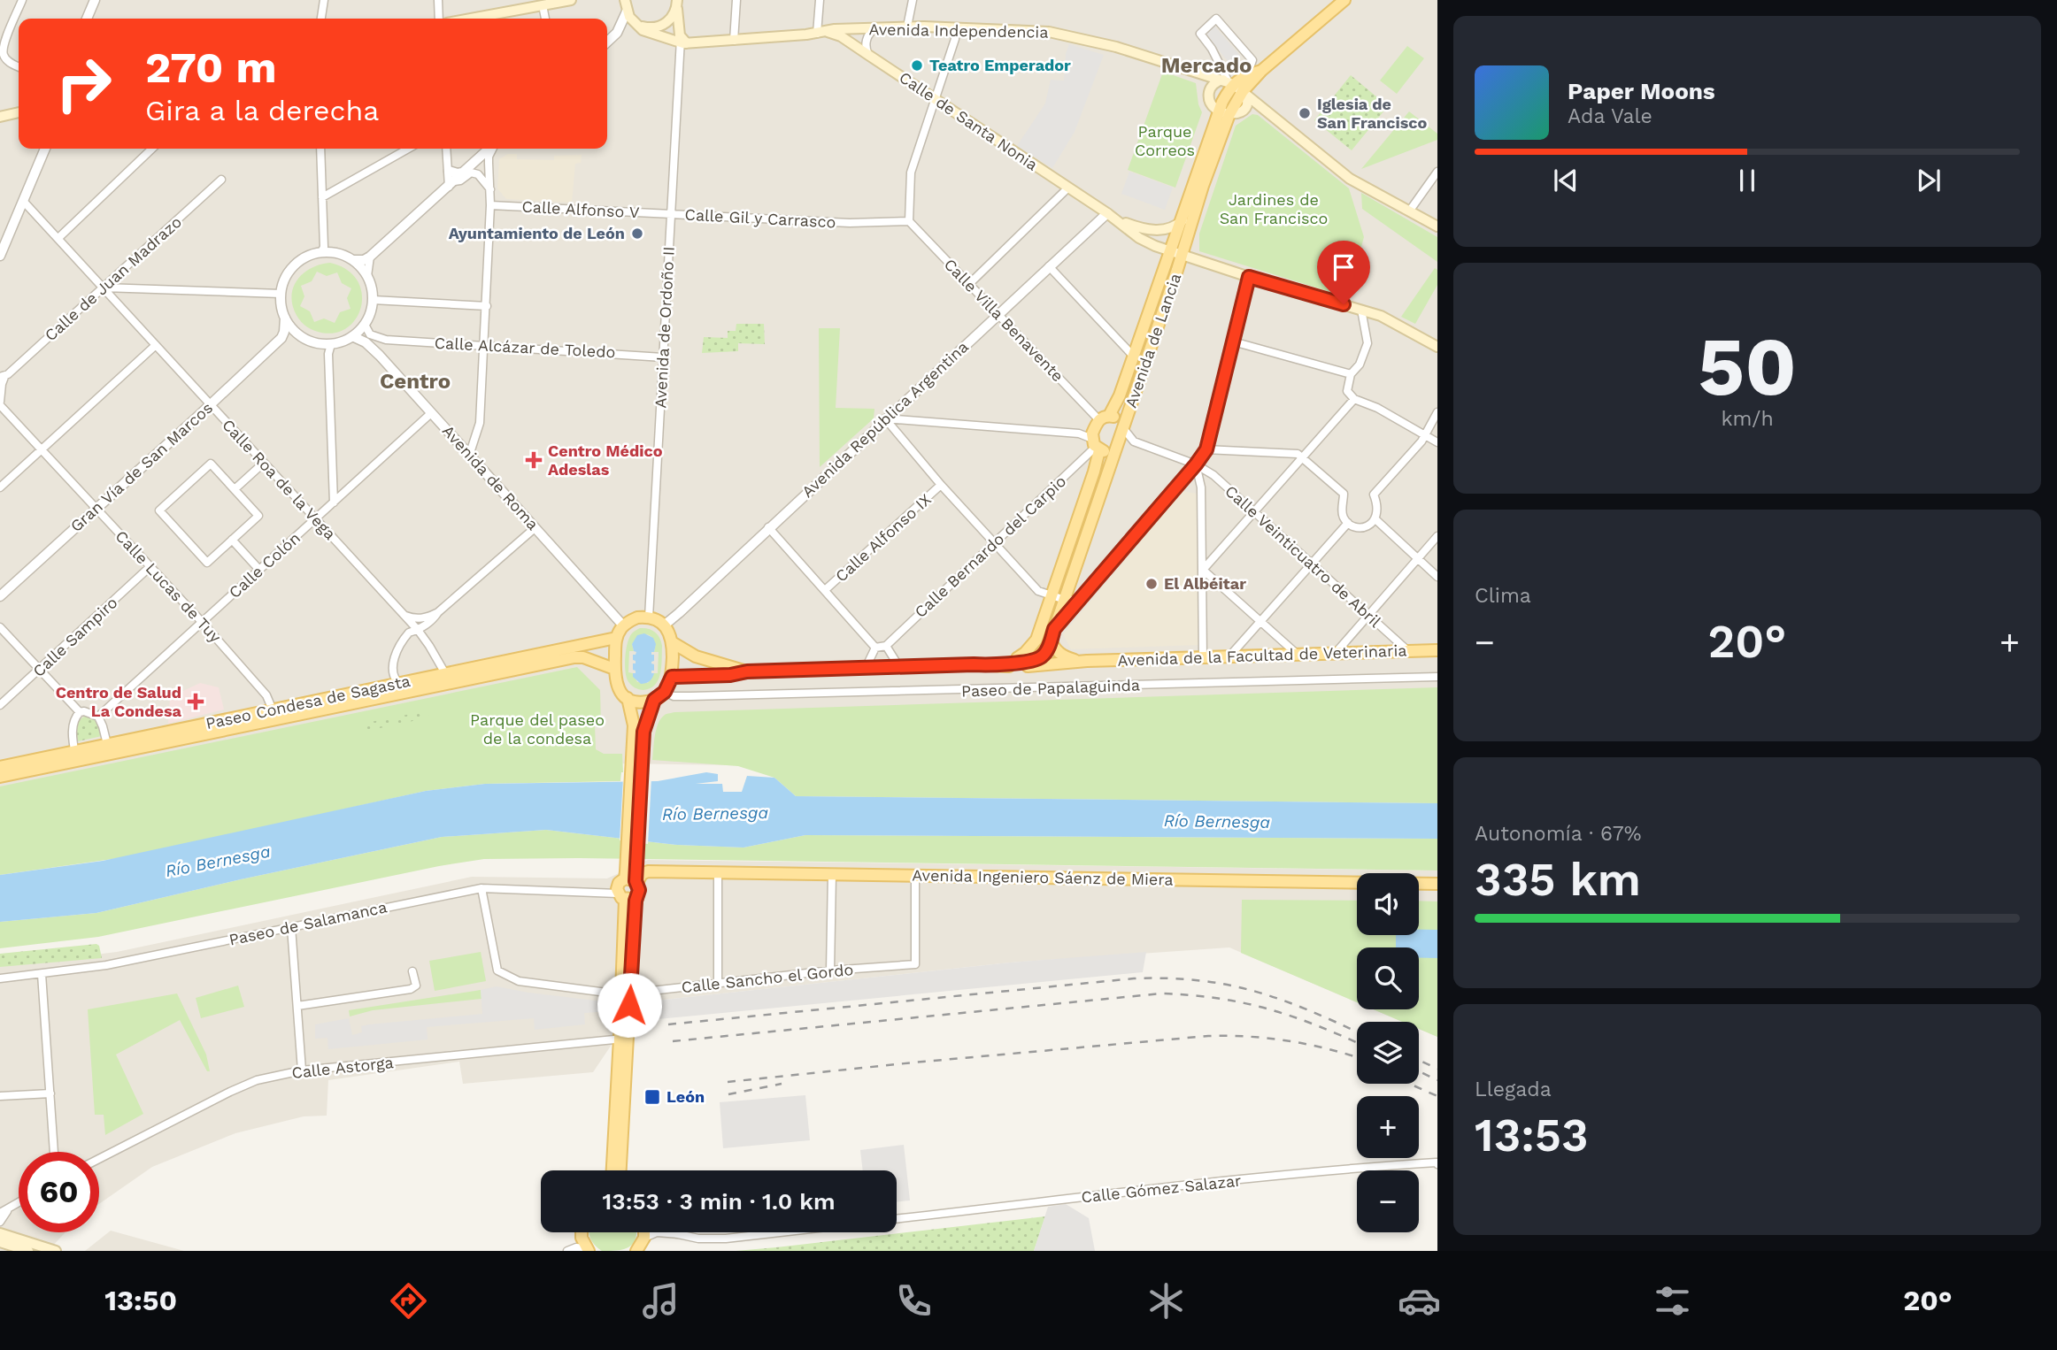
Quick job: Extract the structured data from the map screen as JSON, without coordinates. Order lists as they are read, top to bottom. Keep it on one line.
{"streets":{"main road":["Avenida Independencia","Calle de Santa Nonia","Avenida de Lancia","Avenida de la Facultad de Veterinaria","Paseo Condesa de Sagasta","Avenida Ingeniero Sáenz de Miera"],"street":["Calle Alfonso V","Calle Gil y Carrasco","Calle de Juan Madrazo","Calle Villa Benavente","Avenida de Ordoño II","Calle Alcázar de Toledo","Avenida República Argentina","Gran Vía de San Marcos","Avenida de Roma","Calle Roa de la Vega","Calle Alfonso IX","Calle Bernardo del Carpio","Calle Veinticuatro de Abril","Calle Colón","Calle Lucas de Tuy","Calle Sampiro","Paseo de Papalaguinda","Paseo de Salamanca","Calle Sancho el Gordo","Calle Astorga","Calle Gómez Salazar"]},"crossings":[["Avenida Independencia","Calle de Santa Nonia"],["Avenida Independencia","Avenida de Ordoño II"],["Calle de Santa Nonia","Avenida República Argentina"],["Calle Alfonso V","Calle Gil y Carrasco"],["Calle Alfonso V","Avenida de Ordoño II"],["Calle Gil y Carrasco","Calle Villa Benavente"],["Calle Gil y Carrasco","Avenida de Ordoño II"],["Calle de Juan Madrazo","Calle Roa de la Vega"],["Calle de Juan Madrazo","Calle Lucas de Tuy"],["Calle Villa Benavente","Avenida de Lancia"],["Calle Villa Benavente","Avenida República Argentina"],["Calle Villa Benavente","Calle Bernardo del Carpio"],["Avenida de Ordoño II","Calle Alcázar de Toledo"],["Avenida de Ordoño II","Avenida República Argentina"],["Avenida de Ordoño II","Avenida de Roma"],["Avenida de Ordoño II","Avenida de la Facultad de Veterinaria"],["Avenida de Ordoño II","Paseo de Papalaguinda"],["Avenida de Ordoño II","Paseo Condesa de Sagasta"],["Avenida de Lancia","Calle Bernardo del Carpio"],["Avenida de Lancia","Avenida de la Facultad de Veterinaria"],["Avenida República Argentina","Avenida de Roma"],["Avenida República Argentina","Avenida de la Facultad de Veterinaria"],["Avenida República Argentina","Paseo de Papalaguinda"],["Avenida República Argentina","Paseo Condesa de Sagasta"],["Gran Vía de San Marcos","Calle Roa de la Vega"],["Gran Vía de San Marcos","Calle Lucas de Tuy"],["Avenida de Roma","Calle Colón"],["Avenida de Roma","Avenida de la Facultad de Veterinaria"],["Avenida de Roma","Paseo de Papalaguinda"],["Avenida de Roma","Paseo Condesa de Sagasta"],["Calle Roa de la Vega","Calle Colón"],["Calle Roa de la Vega","Paseo Condesa de Sagasta"],["Calle Veinticuatro de Abril","Avenida de la Facultad de Veterinaria"],["Calle Colón","Calle Lucas de Tuy"],["Calle Lucas de Tuy","Calle Sampiro"],["Calle Lucas de Tuy","Paseo Condesa de Sagasta"],["Avenida de la Facultad de Veterinaria","Paseo de Papalaguinda"],["Avenida de la Facultad de Veterinaria","Paseo Condesa de Sagasta"],["Paseo de Papalaguinda","Paseo Condesa de Sagasta"],["Avenida Ingeniero Sáenz de Miera","Calle Sancho el Gordo"],["Paseo de Salamanca","Calle Sancho el Gordo"]],"districts":["Mercado","Centro"],"water":["Río Bernesga"],"parks":["Parque Correos","Jardines de San Francisco","Parque del paseo de la condesa"],"places":{"other":["Teatro Emperador","Iglesia de San Francisco","Ayuntamiento de León","El Albéitar"],"health":["Centro Médico Adeslas","Centro de Salud La Condesa"],"transit":["León"]},"page":{"turn":["270 m","Gira a la derecha"],"song":["Paper Moons","Ada Vale"],"tile":[["50","km/h"],"Clima",["Autonomía · 67%","335 km"],["Llegada","13:53"]],"heat":["−","20°","+"],"map_buttons":["+","−"],"limit":"60","trip":"13:53 · 3 min · 1.0 km","tabs":["13:50","20°"]}}
